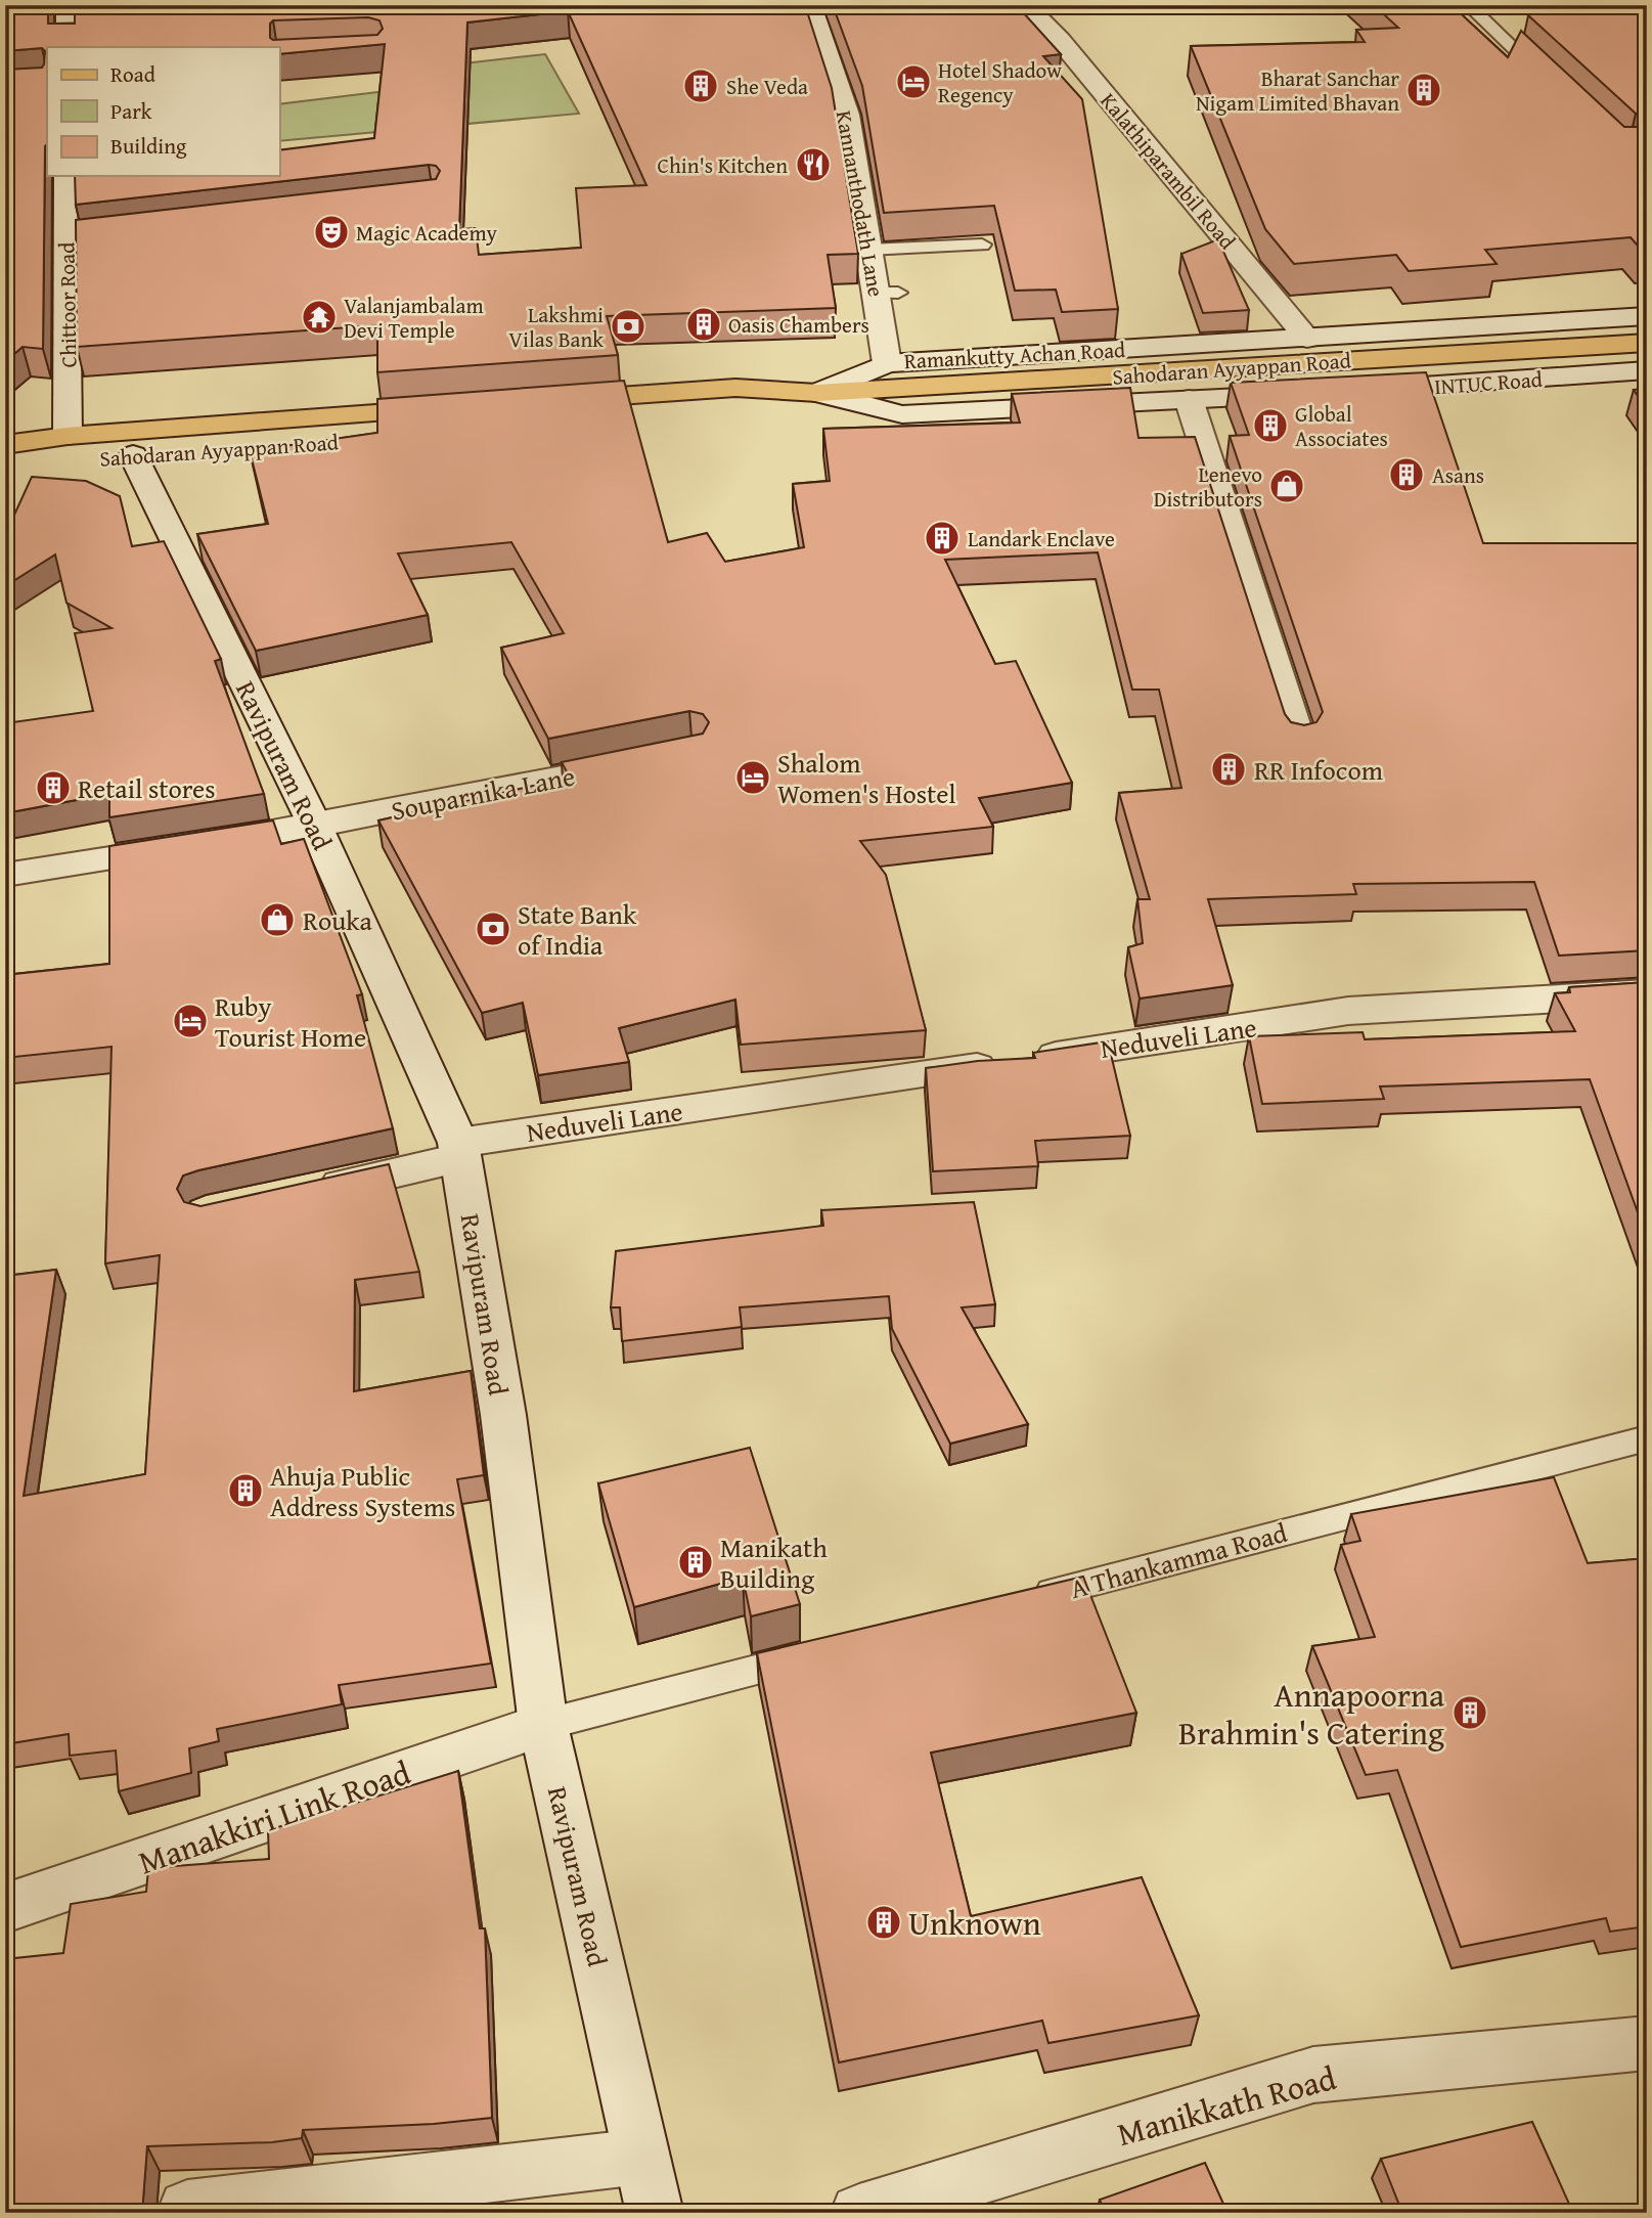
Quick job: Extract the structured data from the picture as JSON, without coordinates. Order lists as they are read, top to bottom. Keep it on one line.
{"streets":{"main road":["Sahodaran Ayyappan Road"],"street":["Kalathiparambil Road","Kannanthodath Lane","Chittoor Road","Ramankutty Achan Road","INTUC Road","Ravipuram Road","Souparnika Lane","Neduveli Lane","Manakkiri Link Road","Manikkath Road"],"lane":["A Thankamma Road"]},"crossings":[["Kalathiparambil Road","Ramankutty Achan Road"],["Kannanthodath Lane","Ramankutty Achan Road"],["Chittoor Road","Sahodaran Ayyappan Road"],["Ramankutty Achan Road","Sahodaran Ayyappan Road"],["Sahodaran Ayyappan Road","Ravipuram Road"],["Ravipuram Road","Souparnika Lane"],["Ravipuram Road","Neduveli Lane"],["Ravipuram Road","Manakkiri Link Road"]],"places":{"hotel":["Hotel Shadow Regency","Shalom Women's Hostel","Ruby Tourist Home"],"building":["She Veda","Bharat Sanchar Nigam Limited Bhavan","Oasis Chambers","Global Associates","Asans","Landark Enclave","RR Infocom","Retail stores","Ahuja Public Address Systems","Manikath Building","Annapoorna Brahmin's Catering","Unknown"],"restaurant":["Chin's Kitchen"],"theatre":["Magic Academy"],"temple":["Valanjambalam Devi Temple"],"bank":["Lakshmi Vilas Bank","State Bank of India"],"shop":["Lenevo Distributors","Rouka"]},"legend":["Road","Park","Building"]}
